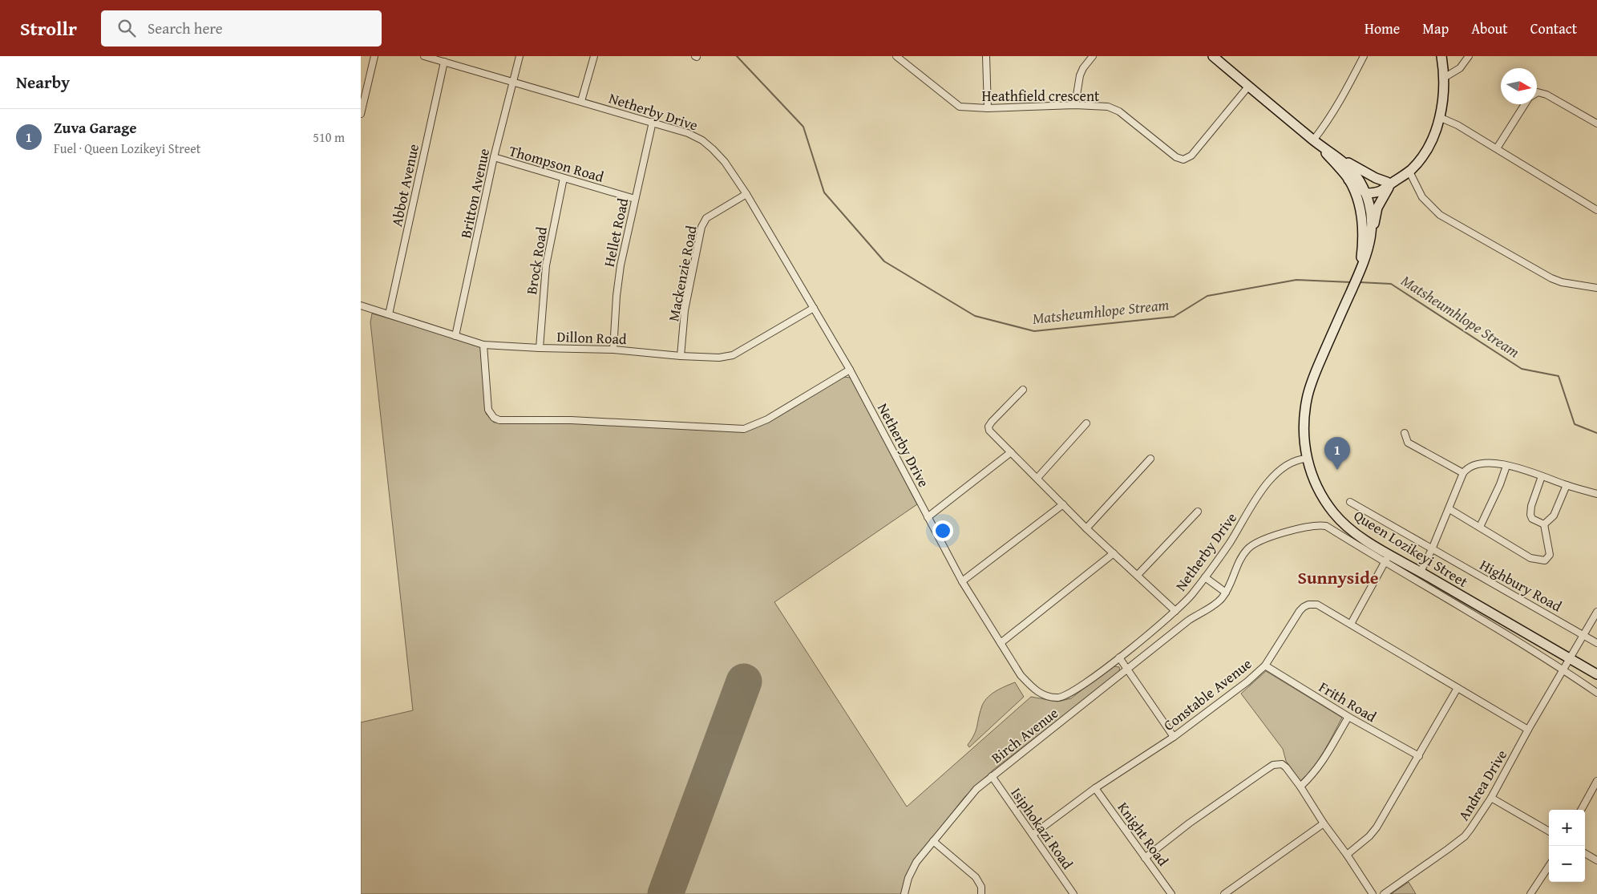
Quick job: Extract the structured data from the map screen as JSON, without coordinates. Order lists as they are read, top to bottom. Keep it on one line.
{"streets":{"main road":["Queen Lozikeyi Street"],"street":["Heathfield crescent","Netherby Drive","Thompson Road","Abbot Avenue","Britton Avenue","Hellet Road","Brock Road","Mackenzie Road","Dillon Road","Highbury Road","Constable Avenue","Frith Road","Birch Avenue","Andrea Drive","Isiphokazi Road","Knight Road"]},"crossings":[["Heathfield crescent","Queen Lozikeyi Street"],["Netherby Drive","Abbot Avenue"],["Netherby Drive","Britton Avenue"],["Netherby Drive","Hellet Road"],["Netherby Drive","Mackenzie Road"],["Netherby Drive","Dillon Road"],["Netherby Drive","Queen Lozikeyi Street"],["Thompson Road","Britton Avenue"],["Thompson Road","Hellet Road"],["Thompson Road","Brock Road"],["Abbot Avenue","Dillon Road"],["Britton Avenue","Dillon Road"],["Hellet Road","Dillon Road"],["Brock Road","Dillon Road"],["Mackenzie Road","Dillon Road"],["Queen Lozikeyi Street","Birch Avenue"],["Queen Lozikeyi Street","Andrea Drive"],["Highbury Road","Andrea Drive"],["Constable Avenue","Frith Road"],["Constable Avenue","Andrea Drive"],["Constable Avenue","Isiphokazi Road"],["Constable Avenue","Knight Road"],["Birch Avenue","Andrea Drive"],["Birch Avenue","Isiphokazi Road"]],"districts":["Sunnyside"],"water":["Matsheumhlope Stream"],"north":"right","page":{"header":"Strollr","search":"Search here","nav":["Home","Map","About","Contact"],"heading":"Nearby","list":[{"mark":"1","name":"Zuva Garage","note":"Fuel · Queen Lozikeyi Street","value":"510 m"}],"pins":"1","map_buttons":["+","−"]}}
